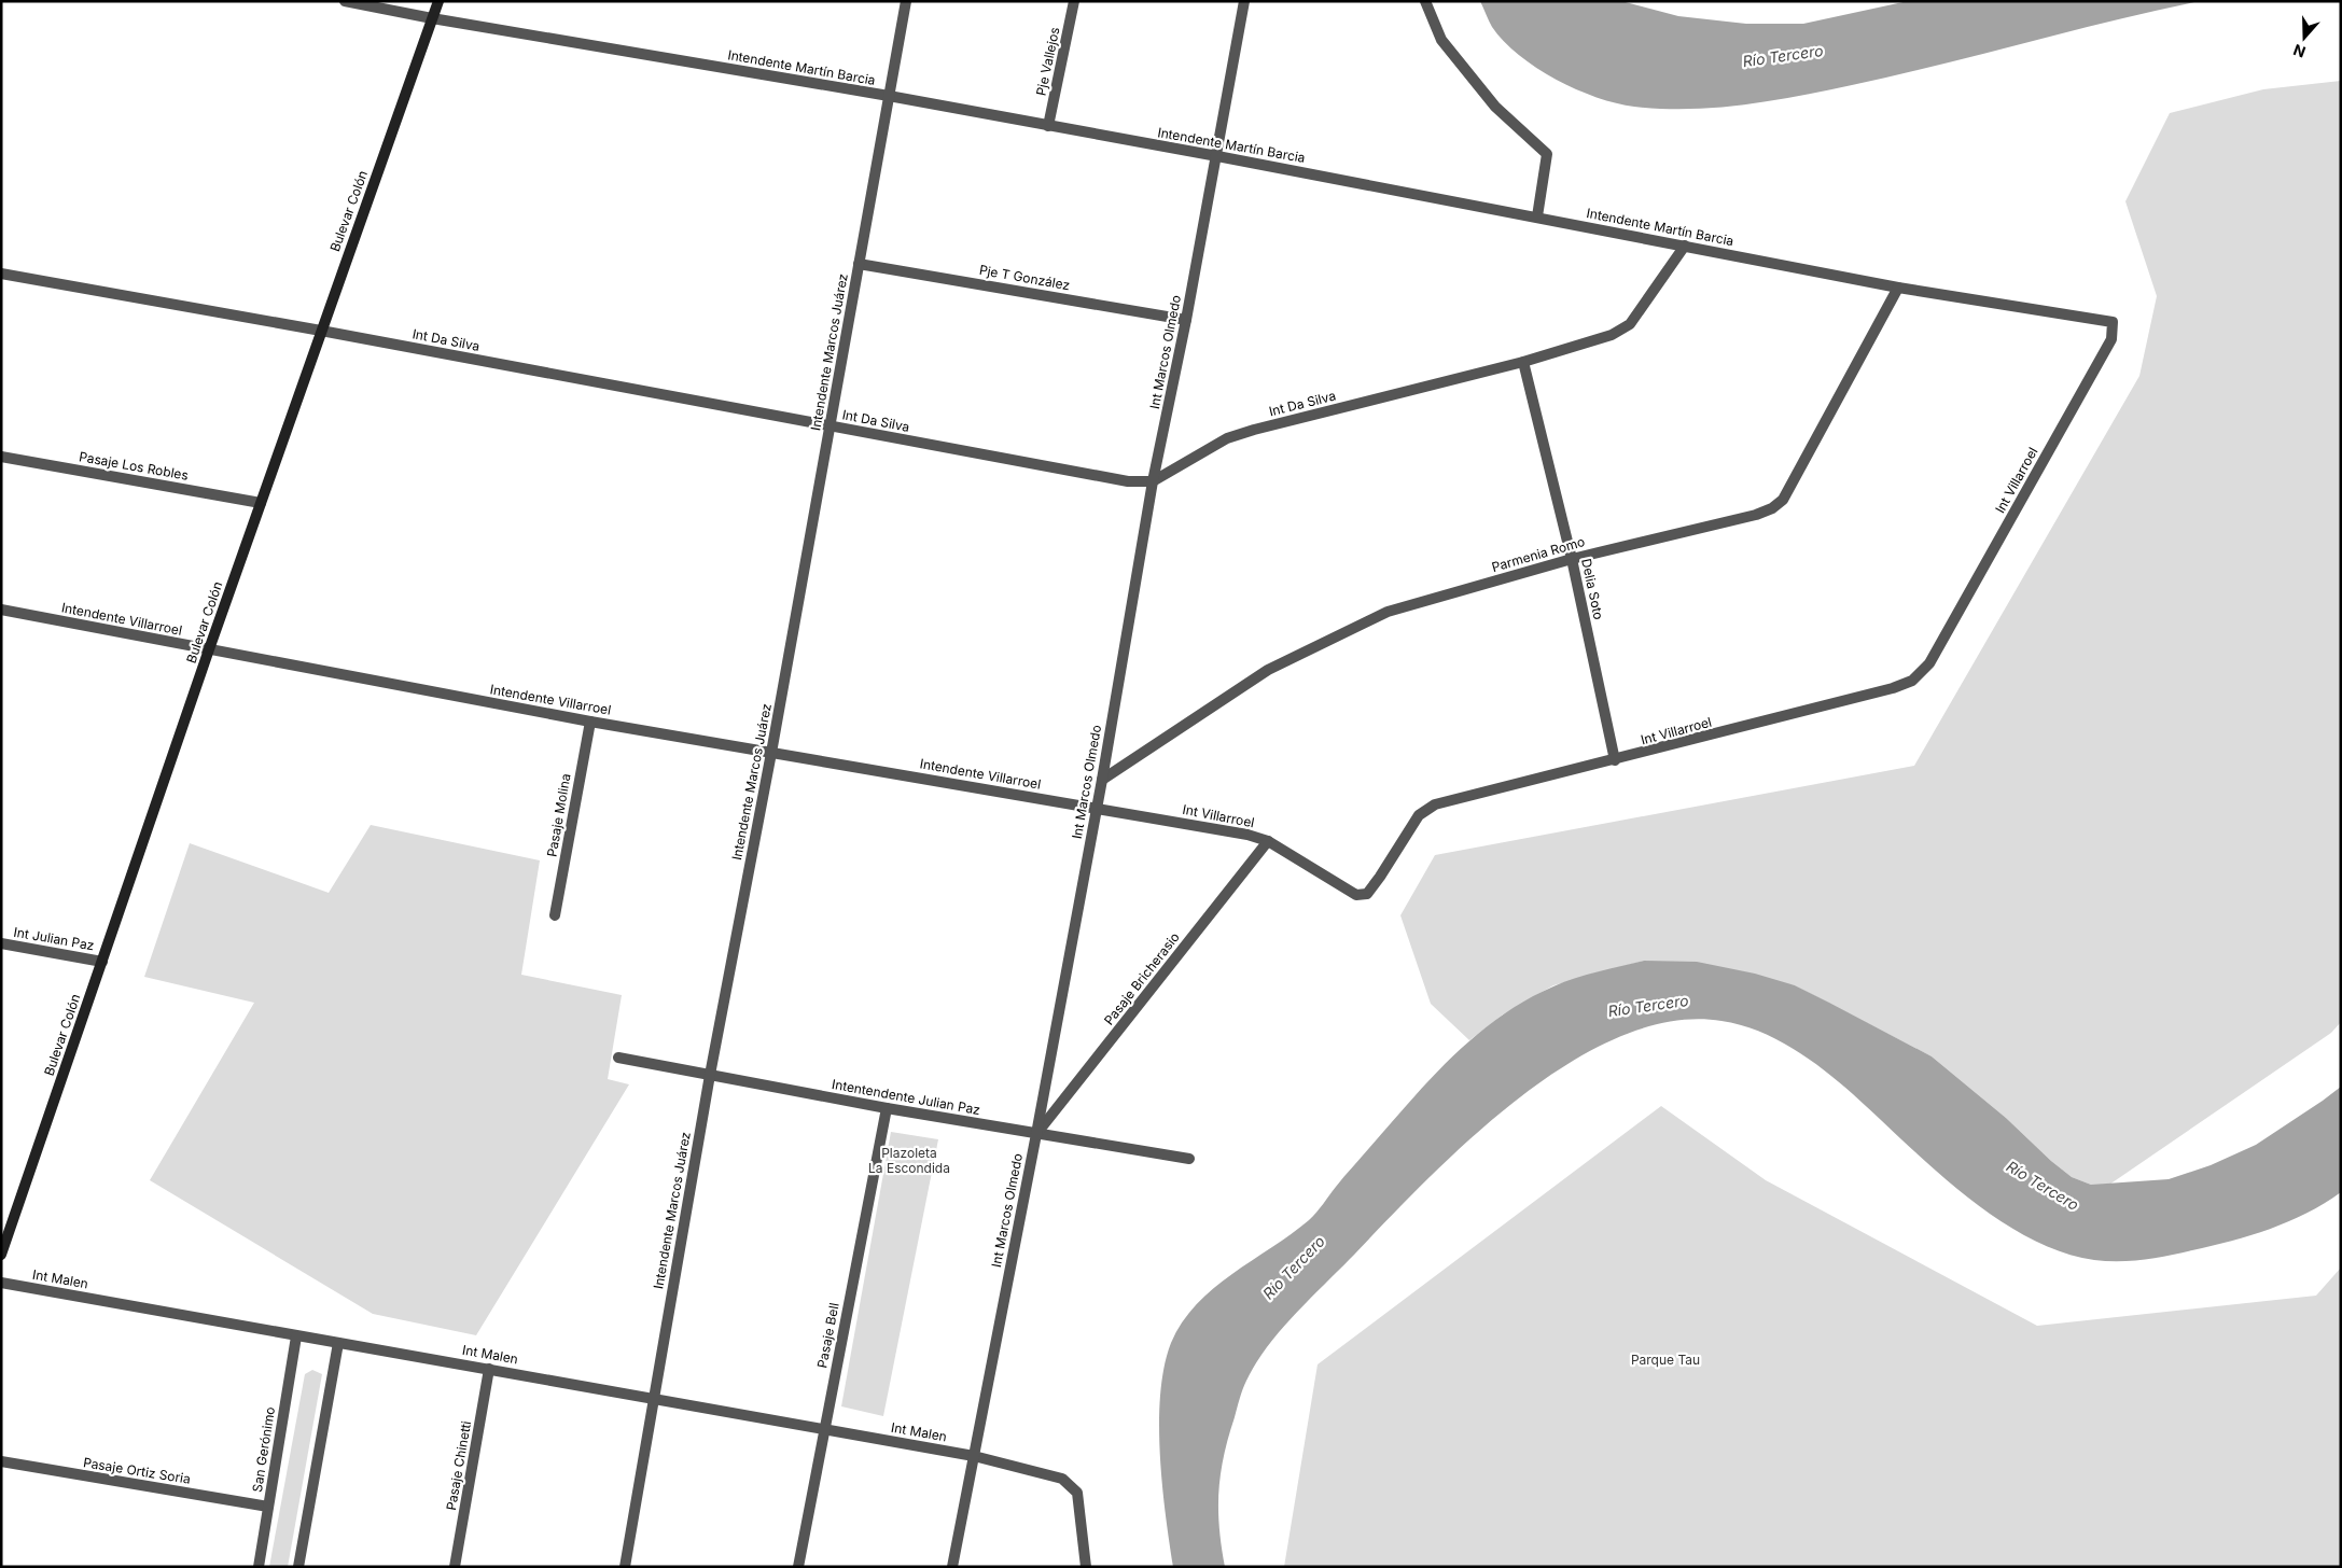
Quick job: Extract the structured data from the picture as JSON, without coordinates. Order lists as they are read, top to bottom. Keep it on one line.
{"streets":{"main road":["Bulevar Colón"],"street":["Pje Vallejos","Intendente Martín Barcia","Pje T González","Int Da Silva","Intendente Marcos Juárez","Int Marcos Olmedo","Pasaje Los Robles","Int Villarroel","Parmenia Romo","Delia Soto","Intendente Villarroel","Pasaje Molina","Int Julian Paz","Pasaje Bricherasio","Intentendente Julian Paz","Int Malen","Pasaje Bell","San Gerónimo","Pasaje Chinetti","Pasaje Ortiz Soria"]},"crossings":[["Pje Vallejos","Intendente Martín Barcia"],["Intendente Martín Barcia","Bulevar Colón"],["Intendente Martín Barcia","Int Da Silva"],["Intendente Martín Barcia","Intendente Marcos Juárez"],["Intendente Martín Barcia","Int Marcos Olmedo"],["Intendente Martín Barcia","Int Villarroel"],["Intendente Martín Barcia","Parmenia Romo"],["Bulevar Colón","Int Da Silva"],["Bulevar Colón","Pasaje Los Robles"],["Bulevar Colón","Intendente Villarroel"],["Bulevar Colón","Int Julian Paz"],["Pje T González","Intendente Marcos Juárez"],["Pje T González","Int Marcos Olmedo"],["Int Da Silva","Intendente Marcos Juárez"],["Int Da Silva","Int Marcos Olmedo"],["Int Da Silva","Delia Soto"],["Intendente Marcos Juárez","Intendente Villarroel"],["Intendente Marcos Juárez","Intentendente Julian Paz"],["Intendente Marcos Juárez","Int Malen"],["Int Marcos Olmedo","Int Villarroel"],["Int Marcos Olmedo","Parmenia Romo"],["Int Marcos Olmedo","Intendente Villarroel"],["Int Marcos Olmedo","Pasaje Bricherasio"],["Int Marcos Olmedo","Intentendente Julian Paz"],["Int Marcos Olmedo","Int Malen"],["Int Villarroel","Delia Soto"],["Int Villarroel","Intendente Villarroel"],["Int Villarroel","Pasaje Bricherasio"],["Parmenia Romo","Delia Soto"],["Intendente Villarroel","Pasaje Molina"],["Pasaje Bricherasio","Intentendente Julian Paz"],["Intentendente Julian Paz","Pasaje Bell"],["Int Malen","Pasaje Bell"],["Int Malen","San Gerónimo"],["Int Malen","Pasaje Chinetti"],["San Gerónimo","Pasaje Ortiz Soria"]],"water":["Río Tercero"],"parks":["Plazoleta La Escondida","Parque Tau"],"north":"bottom"}
